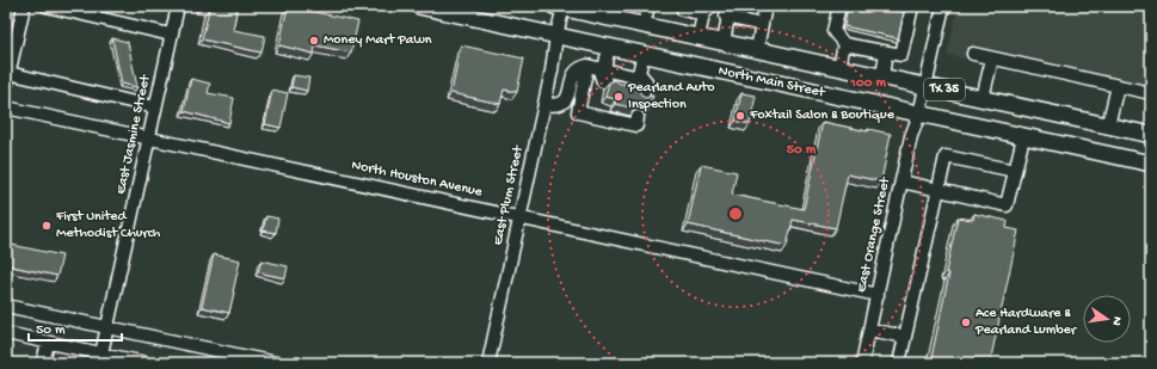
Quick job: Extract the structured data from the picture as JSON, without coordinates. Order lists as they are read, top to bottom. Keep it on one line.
{"streets":{"main road":["North Main Street","TX 35"],"street":["East Jasmine Street","North Houston Avenue","East Plum Street","East Orange Street"]},"crossings":[["North Main Street","East Plum Street"],["North Main Street","East Orange Street"],["East Jasmine Street","North Houston Avenue"],["North Houston Avenue","East Plum Street"],["North Houston Avenue","East Orange Street"]],"places":["Money Mart Pawn","Pearland Auto Inspection","Foxtail Salon & Boutique","First United Methodist Church","Ace Hardware & Pearland Lumber"],"scale_bar":"50 m","north":"right","rings":["100 m","50 m"]}
